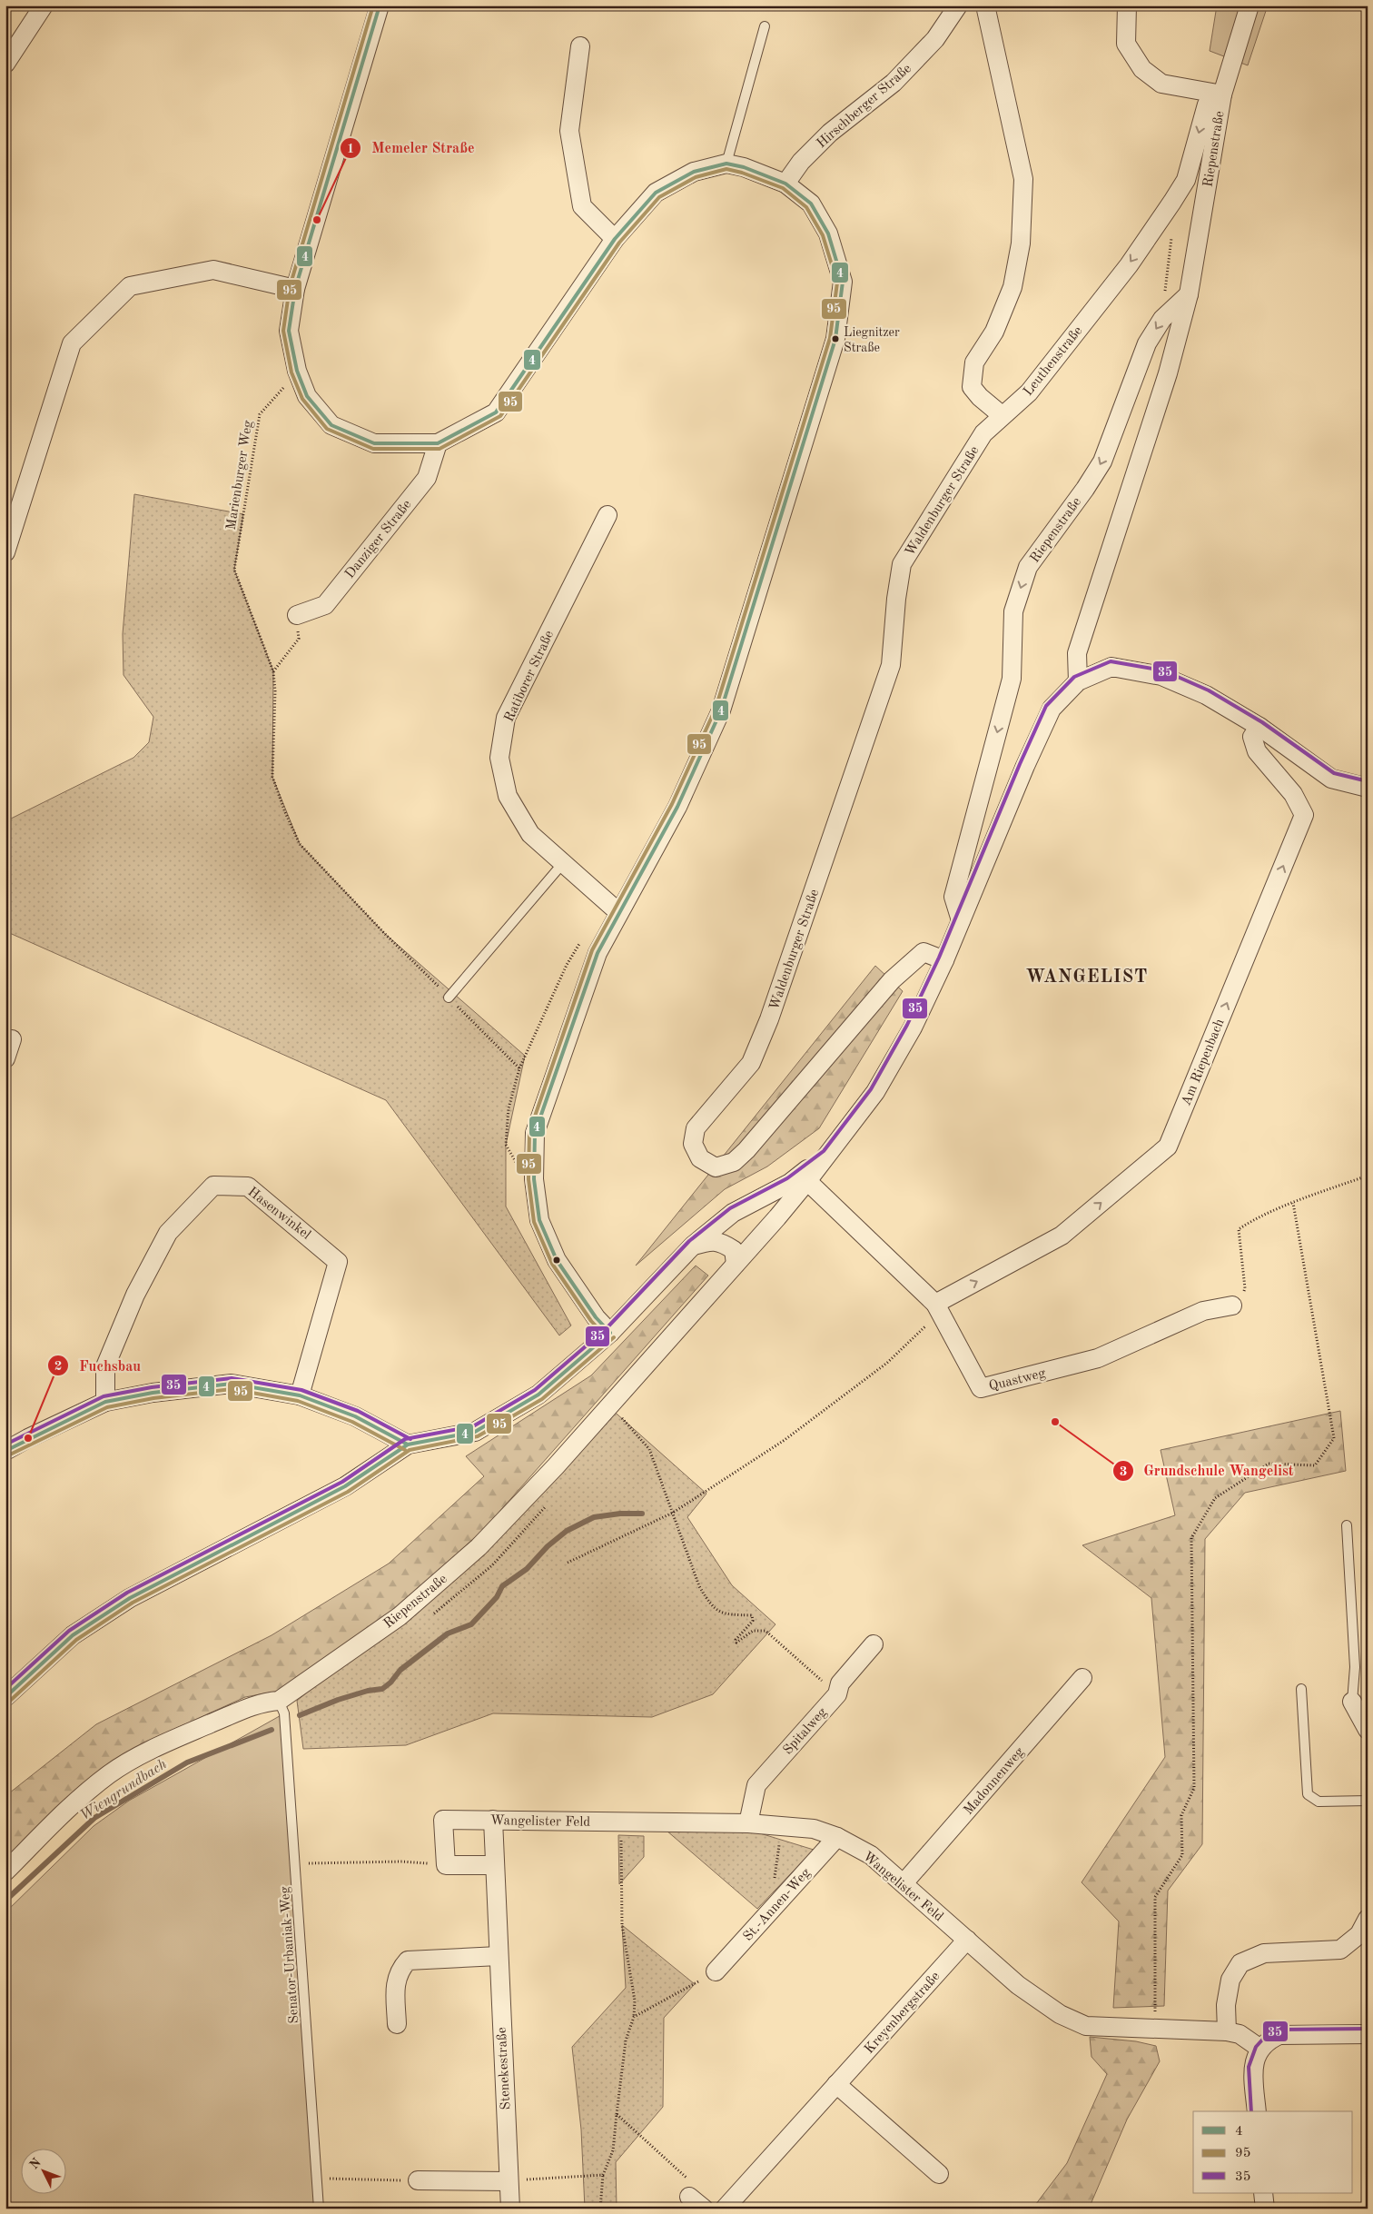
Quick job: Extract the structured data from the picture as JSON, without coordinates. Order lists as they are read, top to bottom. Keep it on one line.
{"streets":{"street":["Hirschberger Straße","Riepenstraße","Leuthenstraße","Waldenburger Straße","Danziger Straße","Ratiborer Straße","Am Riepenbach","Hasenwinkel","Quastweg","Spitalweg","Madonnenweg","Wangelister Feld","St.-Annen-Weg","Kreyenbergstraße","Stenekestraße"],"lane":["Senator-Urbaniak-Weg"],"path":["Marienburger Weg"]},"crossings":[["Riepenstraße","Leuthenstraße"],["Riepenstraße","Waldenburger Straße"],["Riepenstraße","Quastweg"],["Riepenstraße","Senator-Urbaniak-Weg"],["Leuthenstraße","Waldenburger Straße"],["Am Riepenbach","Quastweg"],["Spitalweg","Wangelister Feld"],["Madonnenweg","Wangelister Feld"],["Wangelister Feld","St.-Annen-Weg"],["Wangelister Feld","Kreyenbergstraße"],["Wangelister Feld","Stenekestraße"]],"one_way":["Leuthenstraße","Am Riepenbach"],"districts":["WANGELIST"],"water":["Wiengrundbach"],"places":["Memeler Straße","Liegnitzer Straße","Grundschule Wangelist","Fuchsbau"],"lines":["transit line 4","transit line 95","transit line 35"],"legend":["4","95","35"],"north":"top left"}
